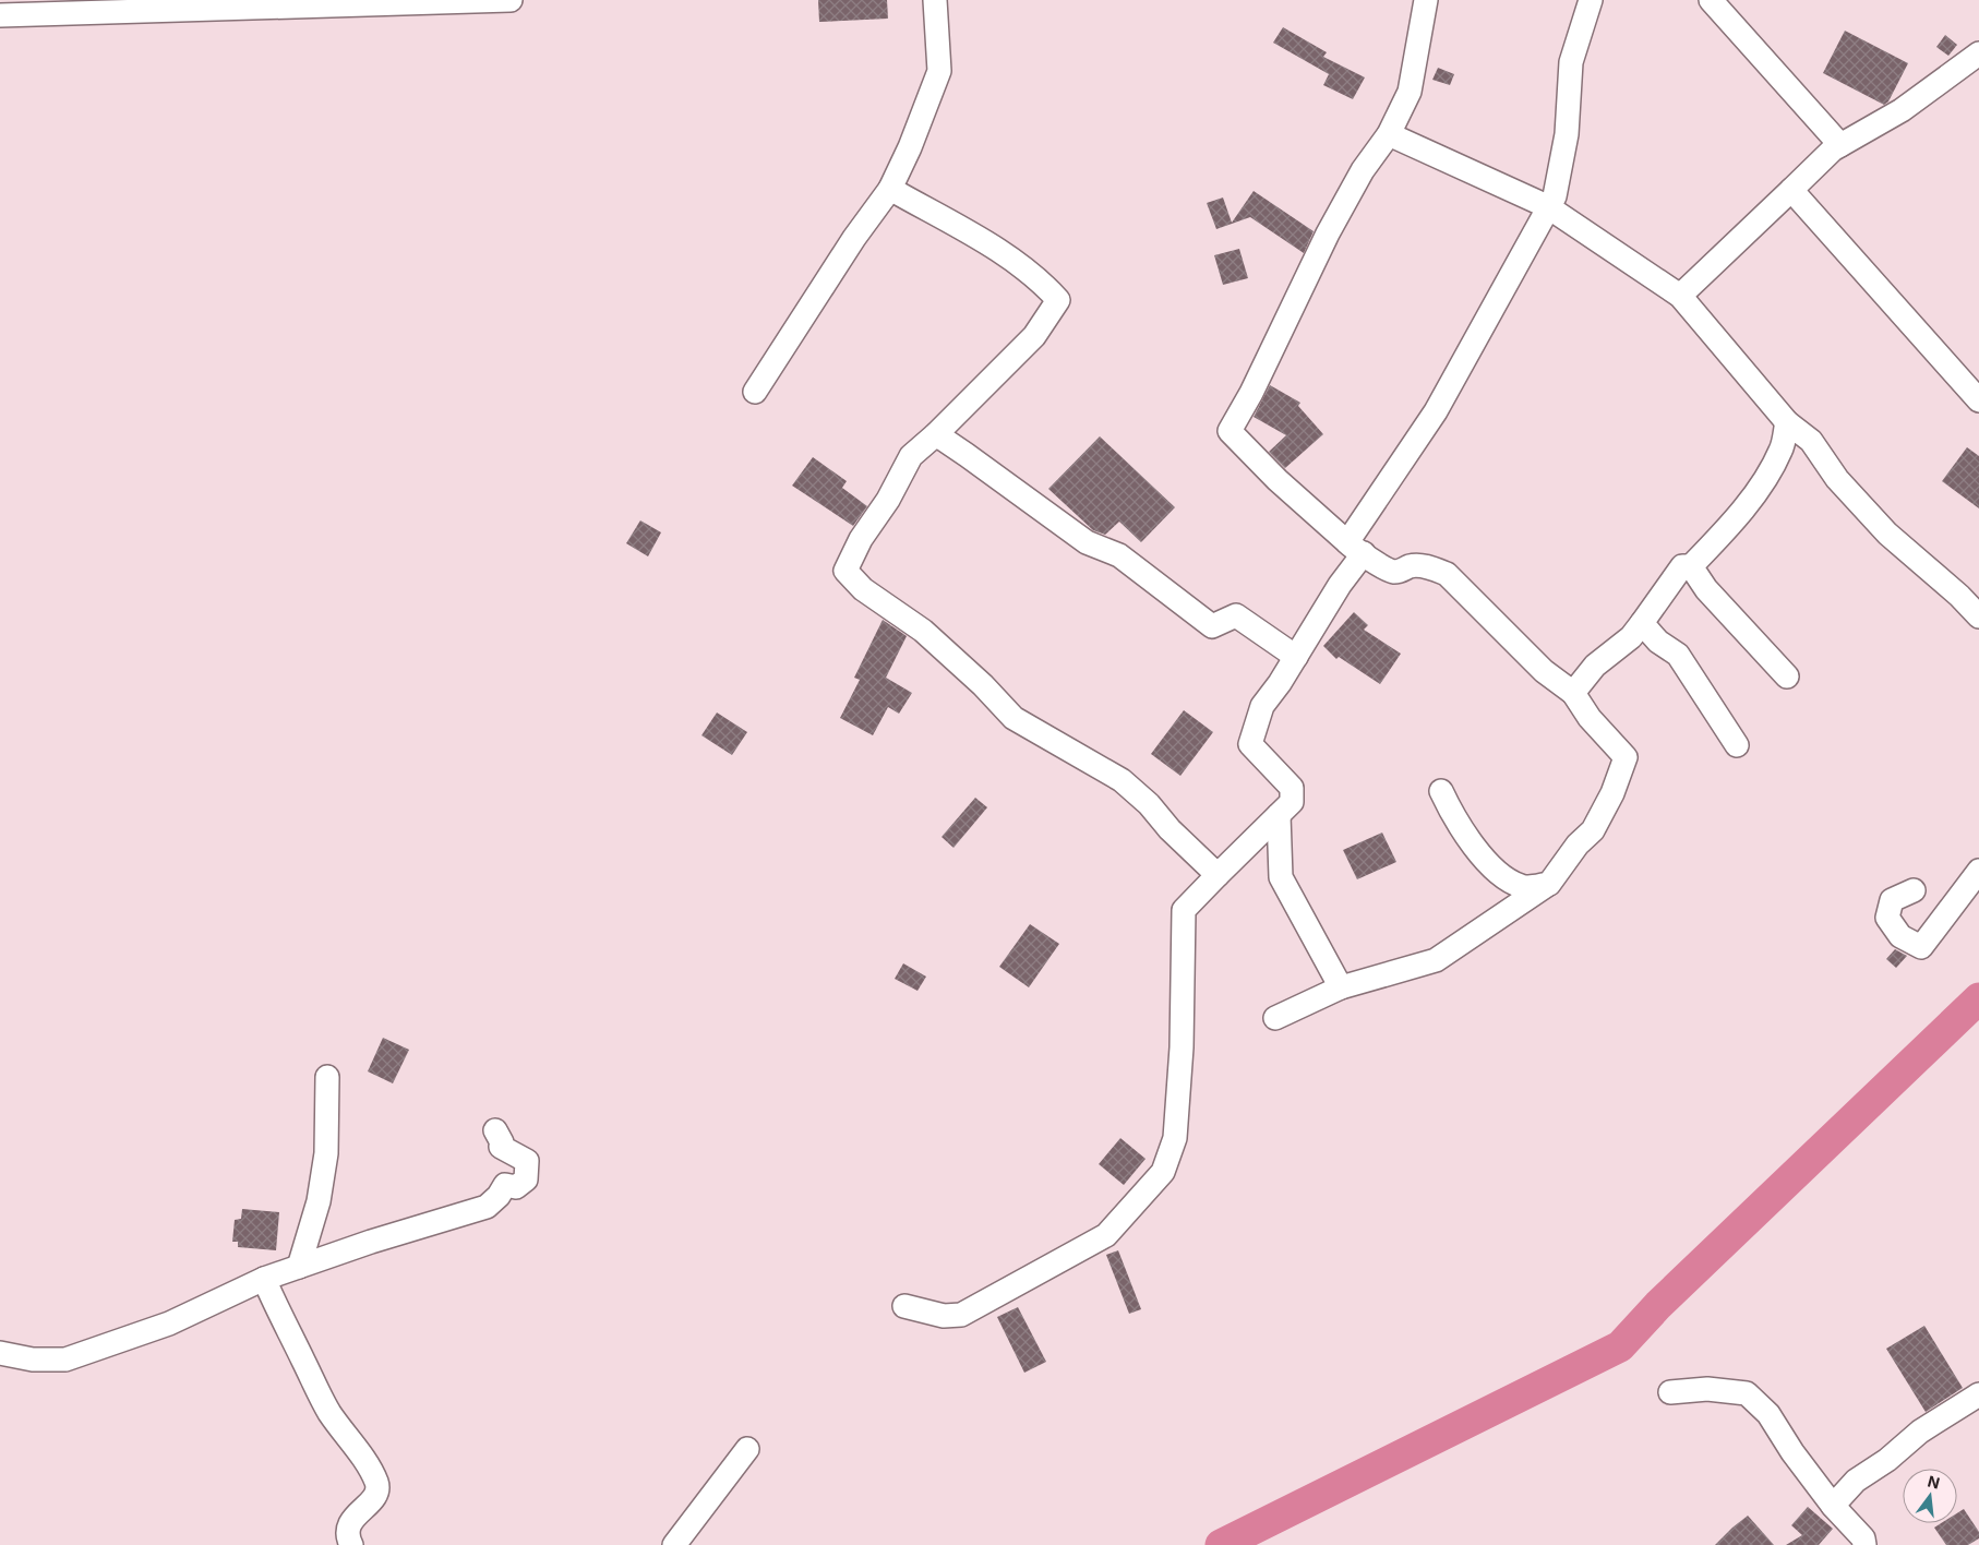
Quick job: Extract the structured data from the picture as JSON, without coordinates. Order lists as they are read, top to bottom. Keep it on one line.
{"north":"top"}
